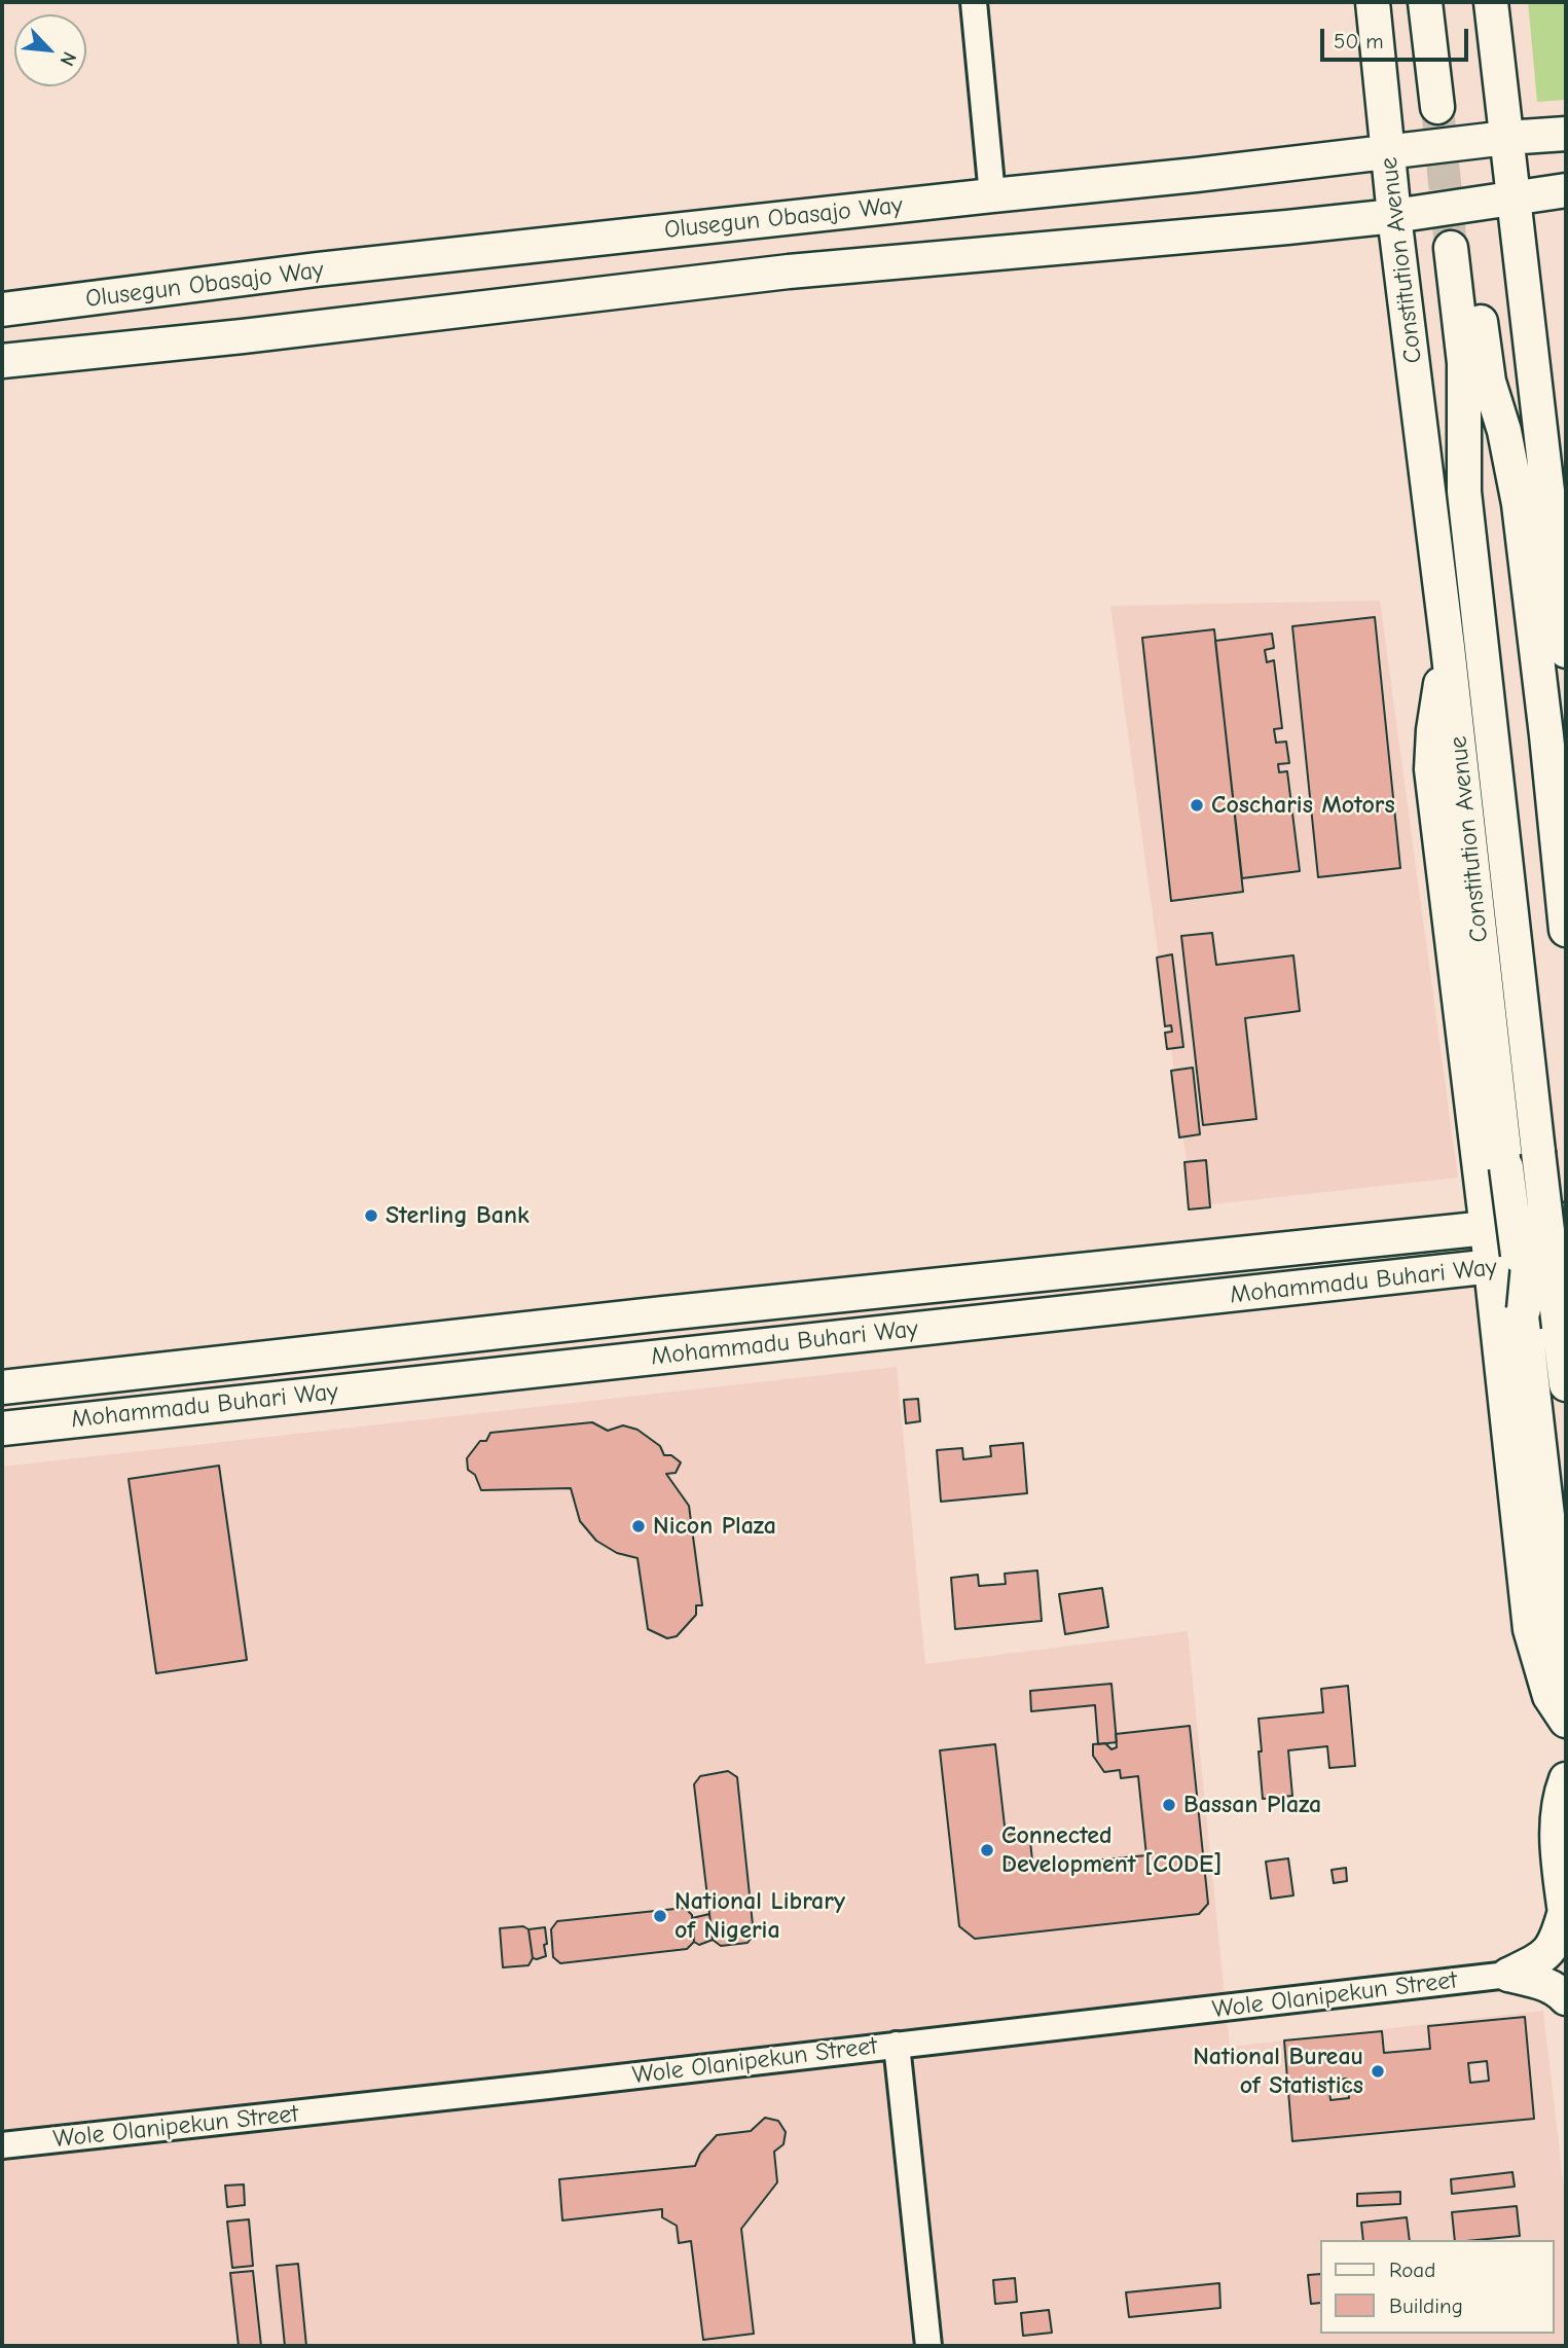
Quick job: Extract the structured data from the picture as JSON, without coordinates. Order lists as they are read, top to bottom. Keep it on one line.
{"streets":{"main road":["Olusegun Obasajo Way","Constitution Avenue","Mohammadu Buhari Way"],"street":["Wole Olanipekun Street"]},"crossings":[["Olusegun Obasajo Way","Constitution Avenue"]],"places":["Coscharis Motors","Sterling Bank","Nicon Plaza","Bassan Plaza","Connected Development [CODE]","National Library of Nigeria","National Bureau of Statistics"],"legend":["Road","Building"],"scale_bar":"50 m","north":"bottom right"}
